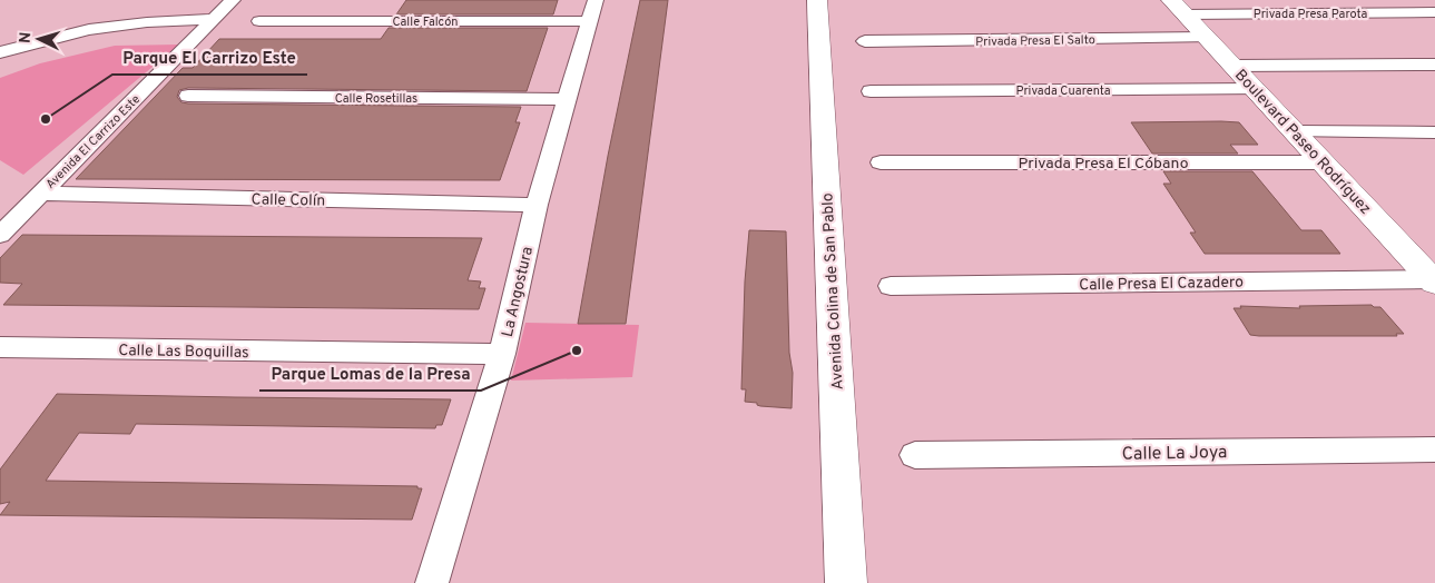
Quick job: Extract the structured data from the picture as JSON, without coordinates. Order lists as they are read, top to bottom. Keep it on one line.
{"streets":{"street":["Privada Presa Parota","Calle Falcón","Privada Presa El Salto","Privada Cuarenta","Calle Rosetillas","Avenida El Carrizo Este","Boulevard Paseo Rodríguez","Privada Presa El Cóbano","Calle Colín","Calle Presa El Cazadero","La Angostura","Avenida Colina de San Pablo","Calle Las Boquillas","Calle La Joya"]},"crossings":[["Privada Presa Parota","Boulevard Paseo Rodríguez"],["Calle Falcón","La Angostura"],["Privada Presa El Salto","Boulevard Paseo Rodríguez"],["Privada Cuarenta","Boulevard Paseo Rodríguez"],["Calle Rosetillas","La Angostura"],["Avenida El Carrizo Este","Calle Colín"],["Boulevard Paseo Rodríguez","Privada Presa El Cóbano"],["Boulevard Paseo Rodríguez","Calle Presa El Cazadero"],["Calle Colín","La Angostura"],["La Angostura","Calle Las Boquillas"]],"places":["Parque El Carrizo Este","Parque Lomas de la Presa"],"north":"left"}
